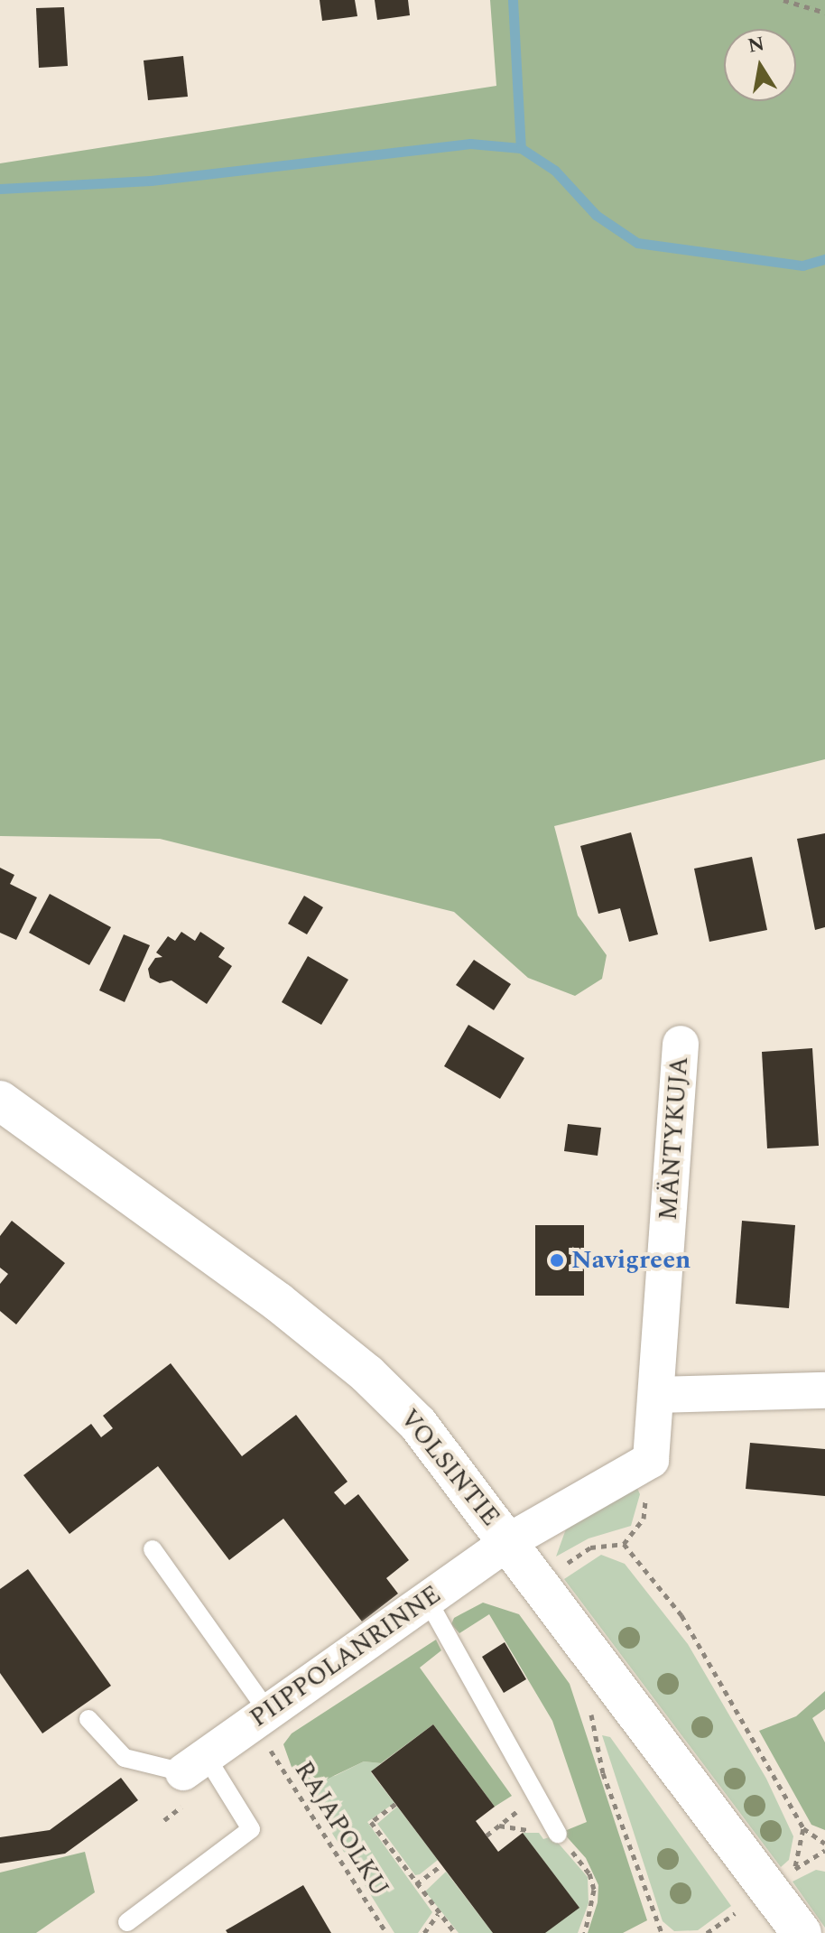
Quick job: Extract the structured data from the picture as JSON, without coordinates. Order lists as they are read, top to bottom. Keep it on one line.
{"streets":{"street":["MÄNTYKUJA","VOLSINTIE","PIIPPOLANRINNE"],"path":["RAJAPOLKU"]},"crossings":[["MÄNTYKUJA","VOLSINTIE"],["MÄNTYKUJA","PIIPPOLANRINNE"],["VOLSINTIE","PIIPPOLANRINNE"],["PIIPPOLANRINNE","RAJAPOLKU"]],"places":["Navigreen"],"north":"top"}
